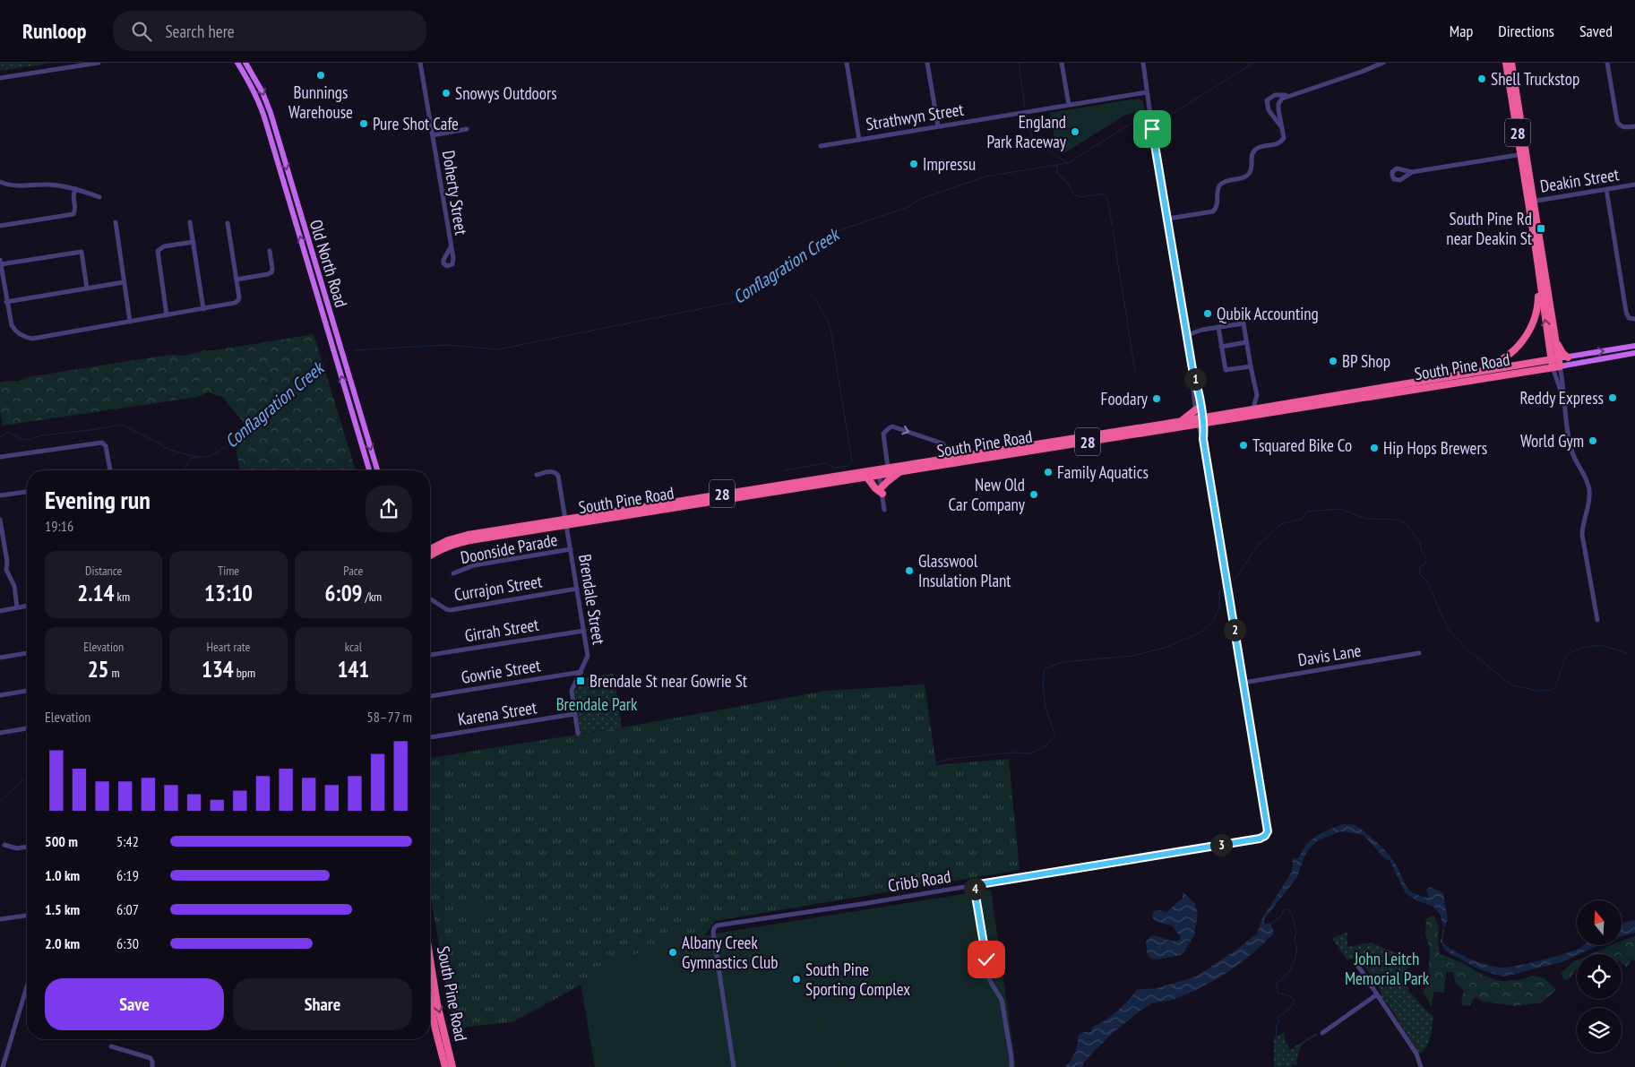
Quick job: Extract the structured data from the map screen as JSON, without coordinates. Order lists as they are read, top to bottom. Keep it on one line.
{"streets":{"highway":["28","South Pine Road"],"main road":["Old North Road"],"street":["Strathwyn Street","Deakin Street","Doherty Street","Doonside Parade","Currajon Street","Brendale Street","Girrah Street","Davis Lane","Gowrie Street","Karena Street","Cribb Road"]},"crossings":[["28","Deakin Street"],["28","South Pine Road"],["South Pine Road","Brendale Street"],["Doonside Parade","Brendale Street"],["Currajon Street","Brendale Street"],["Brendale Street","Girrah Street"],["Brendale Street","Gowrie Street"],["Brendale Street","Karena Street"],["Davis Lane","Cribb Road"]],"water":["Conflagration Creek"],"parks":["Brendale Park","John Leitch Memorial Park"],"places":{"other":["Bunnings Warehouse","Shell Truckstop","Snowys Outdoors","Pure Shot Cafe","England Park Raceway","Impressu","Qubik Accounting","BP Shop","Reddy Express","Foodary","World Gym","Tsquared Bike Co","Hip Hops Brewers","Family Aquatics","New Old Car Company","Glasswool Insulation Plant","Albany Creek Gymnastics Club","South Pine Sporting Complex"],"transit":["South Pine Rd near Deakin St","Brendale St near Gowrie St"]},"north":"top","page":{"header":"Runloop","search":"Search here","nav":["Map","Directions","Saved"],"pins":["1","2","3","4"],"heading":["Evening run","19:16"],"stats":[["Distance","2.14 km"],["Time","13:10"],["Pace","6:09 /km"],["Elevation","25 m"],["Heart rate","134 bpm"],["kcal","141"]],"chart":["Elevation","58–77 m"],"list":[{"name":"500 m","note":"5:42"},{"name":"1.0 km","note":"6:19"},{"name":"1.5 km","note":"6:07"},{"name":"2.0 km","note":"6:30"}],"buttons":["Save","Share"]}}
